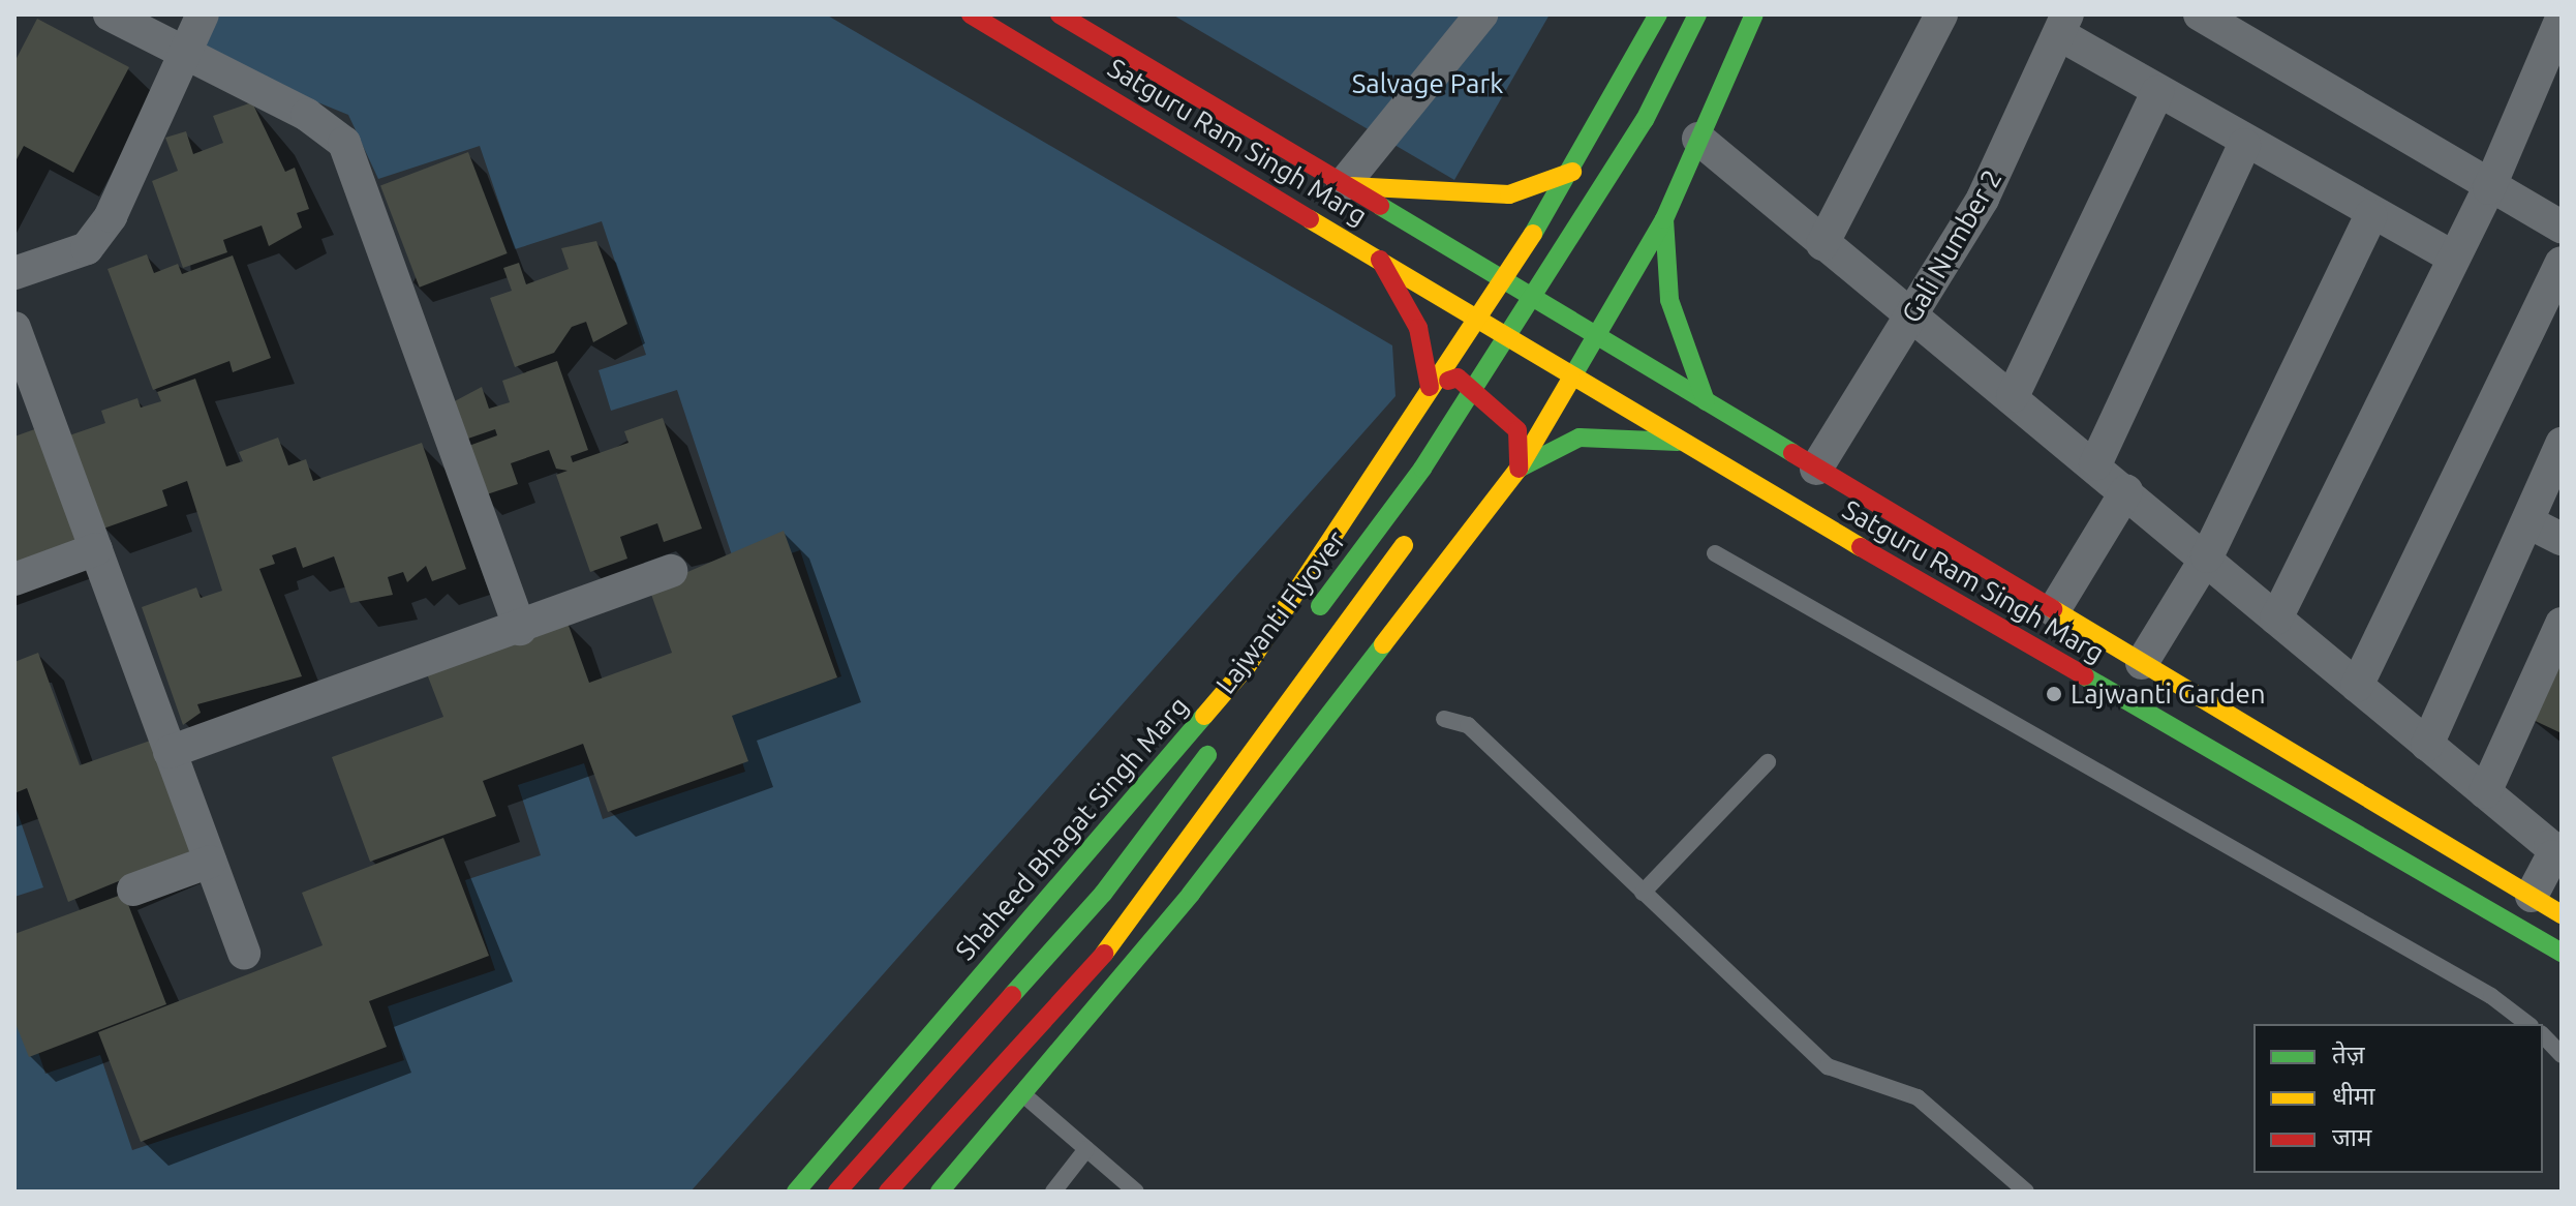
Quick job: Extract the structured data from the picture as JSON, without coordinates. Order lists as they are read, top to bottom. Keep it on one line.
{"streets":{"main road":["Satguru Ram Singh Marg","Lajwanti Flyover","Shaheed Bhagat Singh Marg"],"street":["Gali Number 2"]},"crossings":[["Satguru Ram Singh Marg","Gali Number 2"],["Satguru Ram Singh Marg","Shaheed Bhagat Singh Marg"]],"parks":["Salvage Park"],"places":["Lajwanti Garden"],"legend":["तेज़","धीमा","जाम"]}
